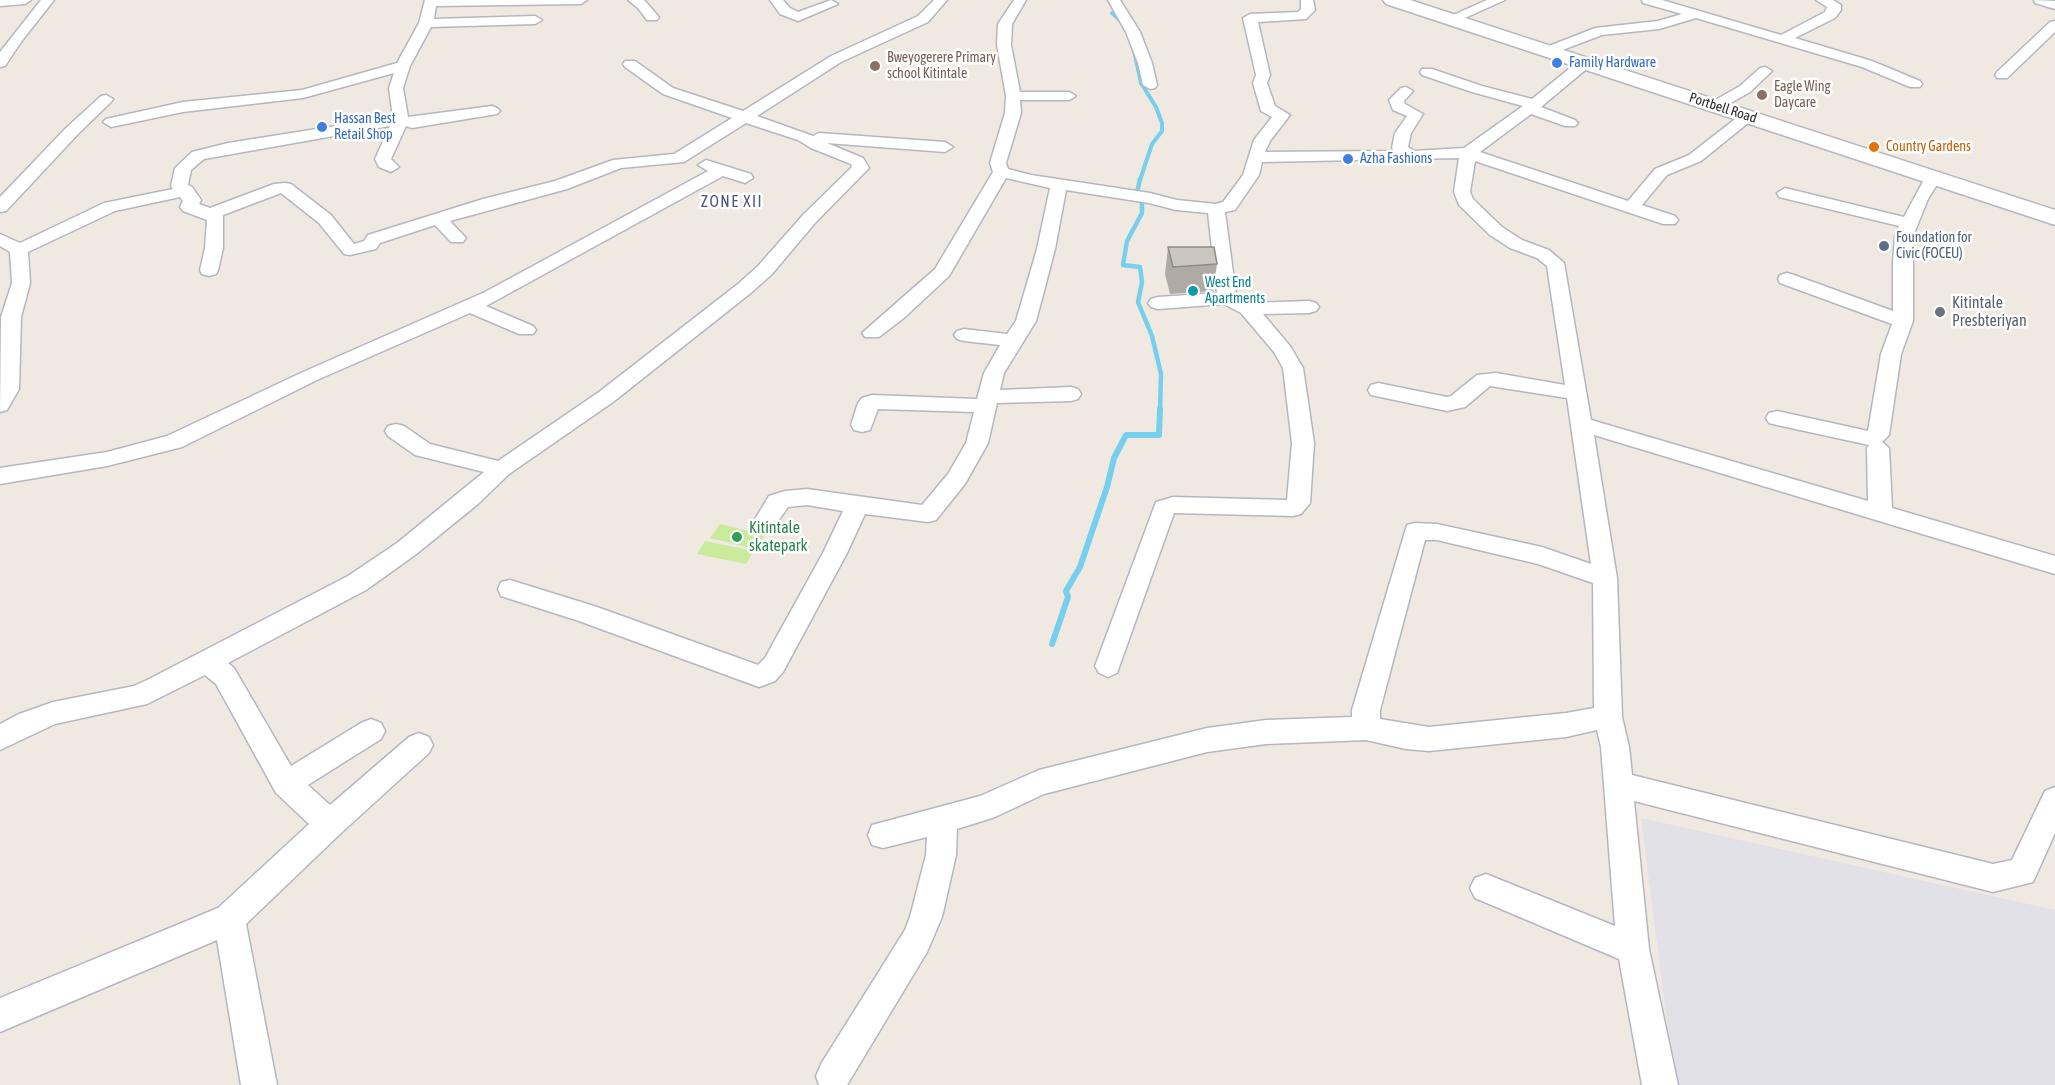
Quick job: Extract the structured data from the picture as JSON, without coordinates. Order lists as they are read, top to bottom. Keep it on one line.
{"streets":{"main road":["Portbell Road"]},"districts":["ZONE XII"],"places":["Family Hardware","Bweyogerere Primary school Kitintale","Eagle Wing Daycare","Hassan Best Retail Shop","Country Gardens","Azha Fashions","Foundation for Civic (FOCEU)","West End Apartments","Kitintale Presbteriyan","Kitintale skatepark"]}
